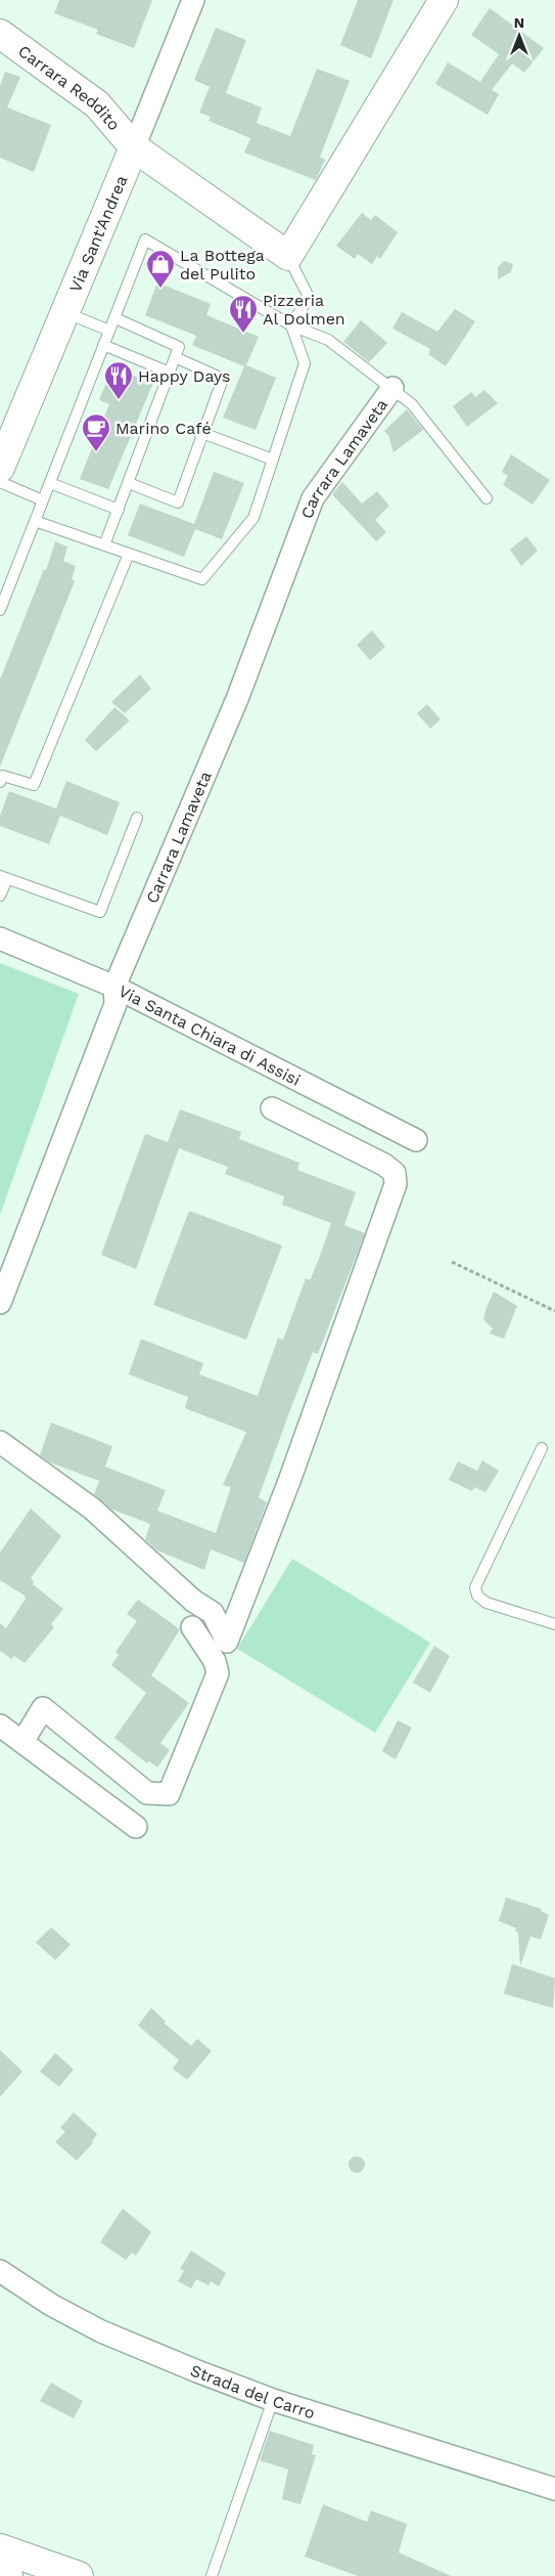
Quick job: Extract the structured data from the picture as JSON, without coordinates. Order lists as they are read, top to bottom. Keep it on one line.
{"streets":{"main road":["Carrara Reddito","Via Sant'Andrea"],"street":["Carrara Lamaveta","Via Santa Chiara di Assisi","Strada del Carro"]},"crossings":[["Carrara Reddito","Via Sant'Andrea"],["Carrara Lamaveta","Via Santa Chiara di Assisi"]],"places":{"shop":["La Bottega del Pulito"],"restaurant":["Pizzeria Al Dolmen","Happy Days"],"cafe":["Marino Café"]},"north":"top"}
